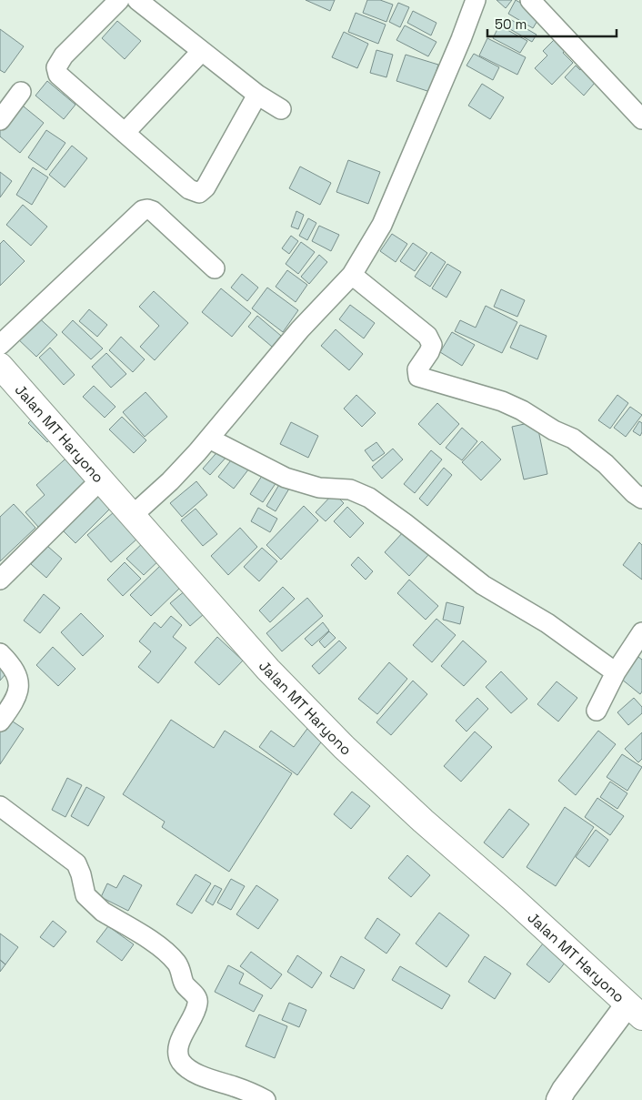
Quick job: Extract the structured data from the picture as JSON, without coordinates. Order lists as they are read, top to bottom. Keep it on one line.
{"streets":{"main road":["Jalan MT Haryono"]},"scale_bar":"50 m"}
